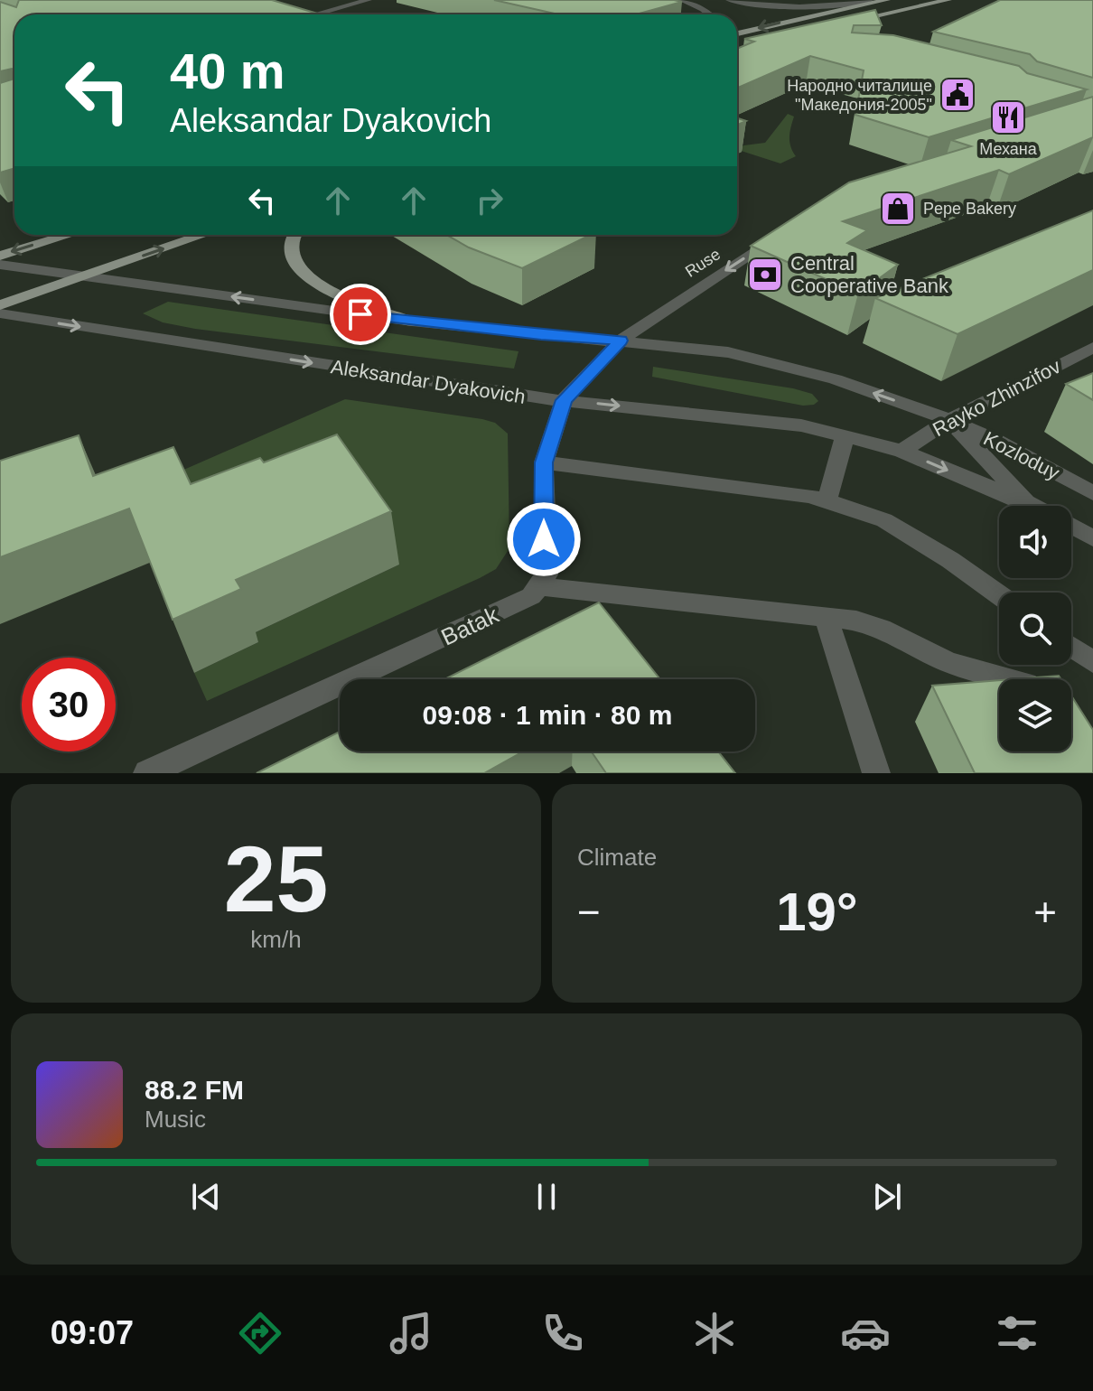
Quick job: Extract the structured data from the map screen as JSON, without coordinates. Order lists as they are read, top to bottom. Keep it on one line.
{"streets":{"street":["Ruse","Aleksandar Dyakovich","Rayko Zhinzifov","Kozloduy","Batak"]},"crossings":[["Aleksandar Dyakovich","Rayko Zhinzifov"],["Rayko Zhinzifov","Kozloduy"]],"one_way":["Ruse"],"places":{"public building":["Народно читалище \"Македония-2005\""],"restaurant":["Механа"],"shop":["Pepe Bakery"],"bank":["Central Cooperative Bank"]},"page":{"turn":["40 m","Aleksandar Dyakovich"],"limit":"30","trip":"09:08 · 1 min · 80 m","tile":[["25","km/h"],"Climate"],"heat":["−","19°","+"],"song":["88.2 FM","Music"],"tabs":"09:07"}}
